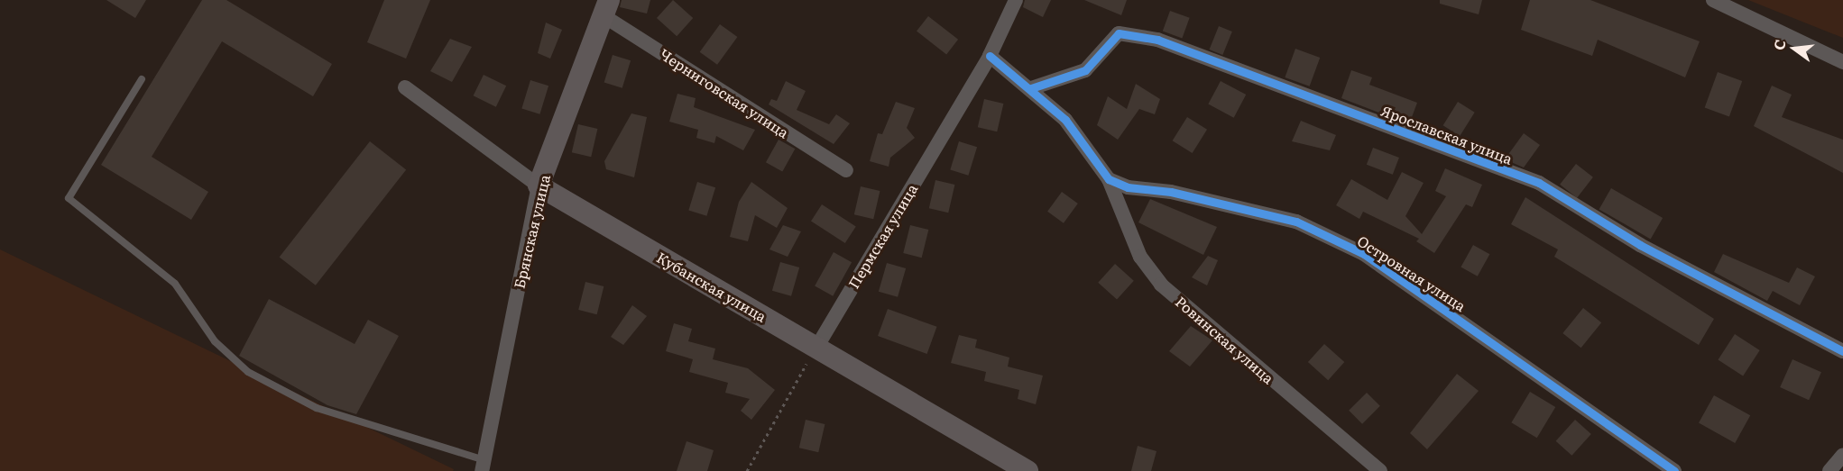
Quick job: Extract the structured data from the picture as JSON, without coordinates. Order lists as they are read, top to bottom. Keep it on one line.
{"streets":{"street":["Черниговская улица","Ярославская улица","Брянская улица","Пермская улица","Островная улица","Кубанская улица","Ровинская улица"]},"crossings":[["Черниговская улица","Брянская улица"],["Брянская улица","Кубанская улица"],["Пермская улица","Кубанская улица"],["Островная улица","Ровинская улица"]],"north":"left"}
